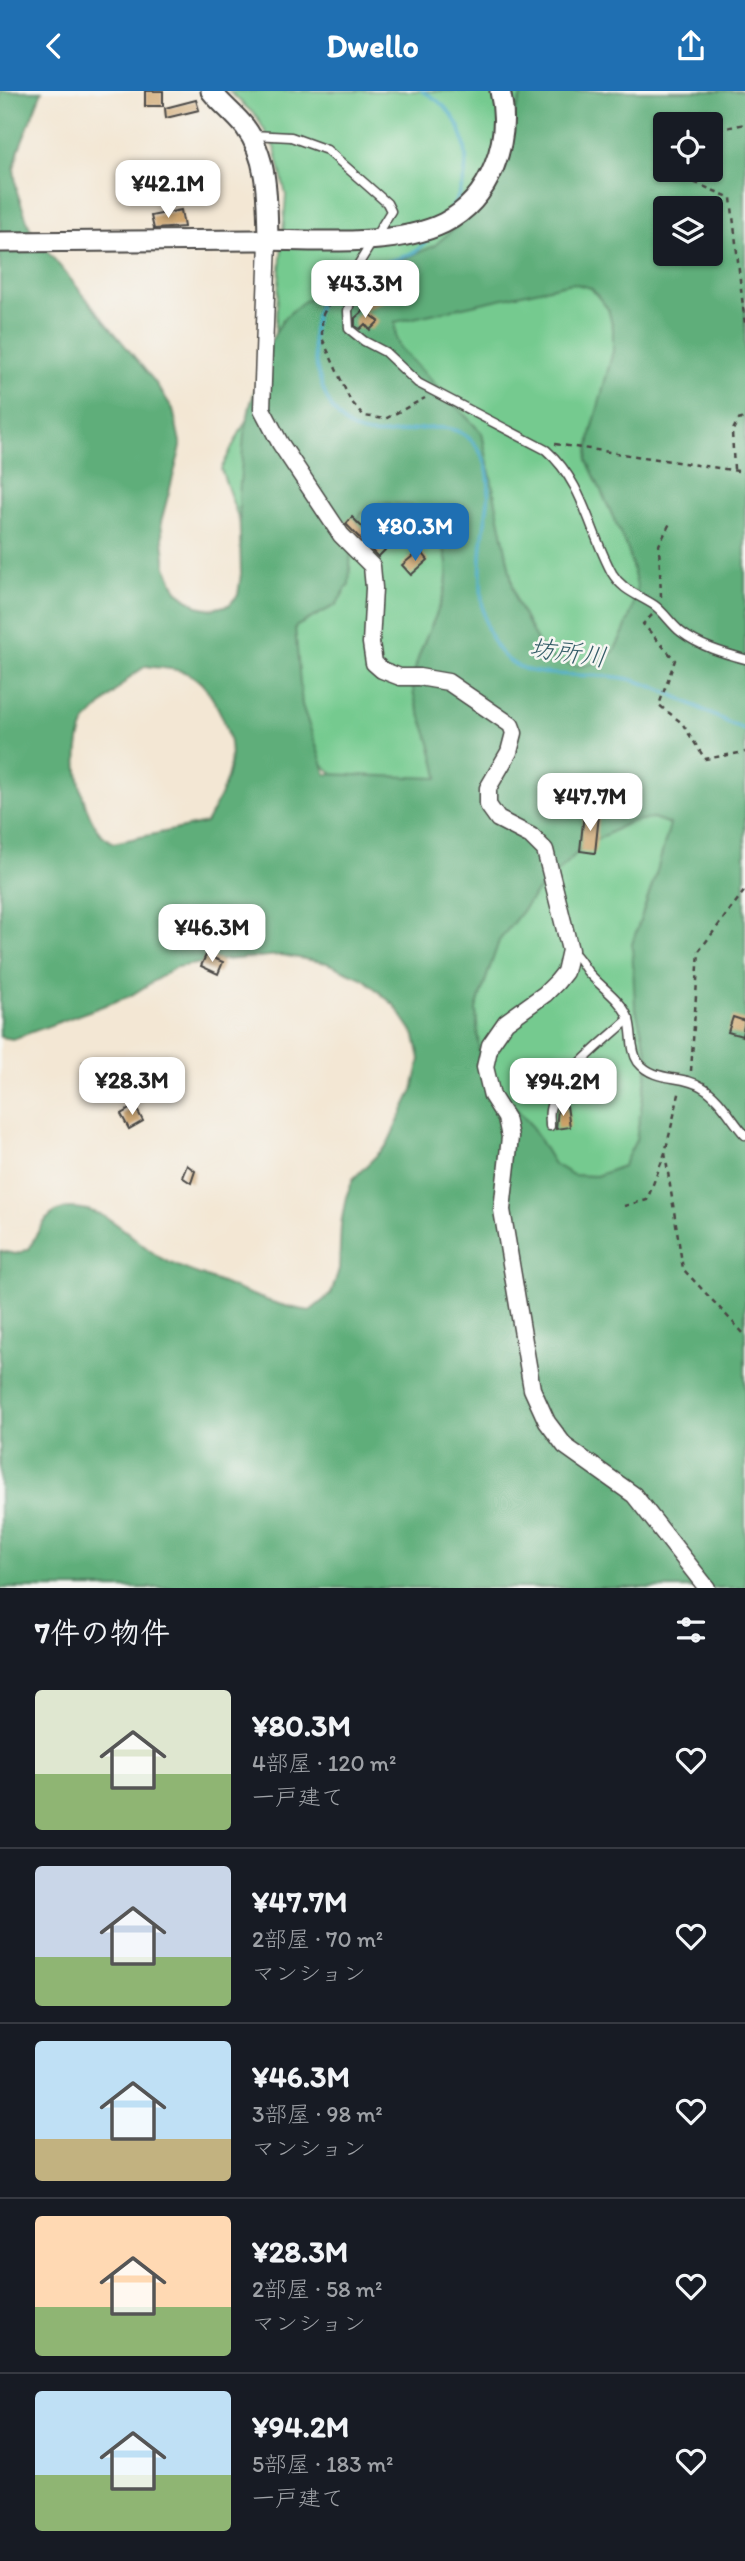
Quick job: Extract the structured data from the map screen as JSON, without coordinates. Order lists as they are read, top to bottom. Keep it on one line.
{"water":["坊所川"],"page":{"header":"Dwello","price":["¥42.1M","¥43.3M","¥80.3M","¥47.7M","¥46.3M","¥28.3M","¥94.2M"],"heading":"7件の物件","list":[{"name":"¥80.3M","note":"4部屋 · 120 m² · 一戸建て"},{"name":"¥47.7M","note":"2部屋 · 70 m² · マンション"},{"name":"¥46.3M","note":"3部屋 · 98 m² · マンション"},{"name":"¥28.3M","note":"2部屋 · 58 m² · マンション"},{"name":"¥94.2M","note":"5部屋 · 183 m² · 一戸建て"}]}}
